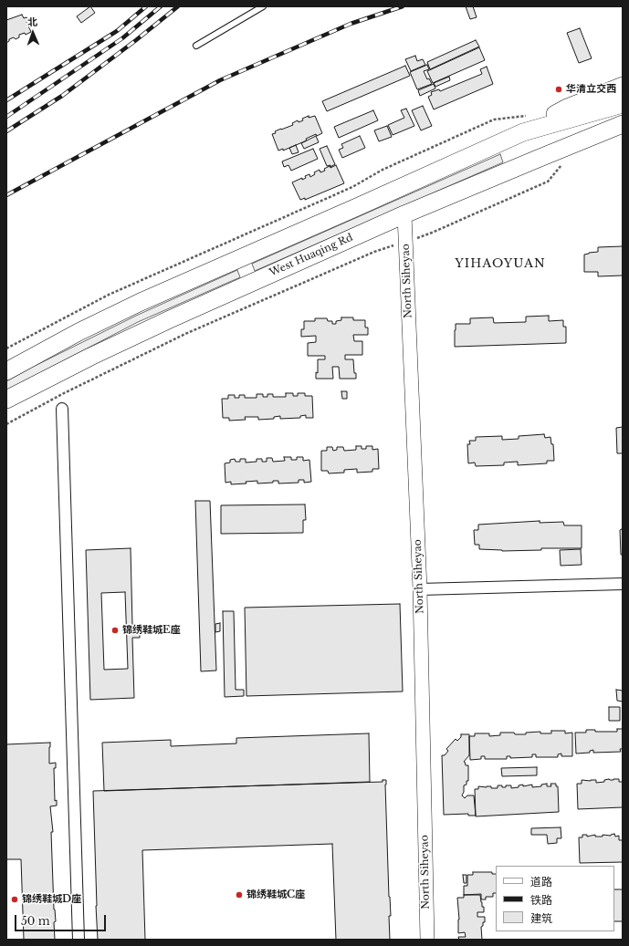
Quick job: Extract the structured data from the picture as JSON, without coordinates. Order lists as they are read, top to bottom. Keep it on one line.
{"streets":{"main road":["West Huaqing Rd"],"street":["North Siheyao"]},"crossings":[["West Huaqing Rd","North Siheyao"]],"districts":["YIHAOYUAN"],"places":["华清立交西","锦绣鞋城E座","锦绣鞋城C座","锦绣鞋城D座"],"legend":["道路","铁路","建筑"],"scale_bar":"50 m","north":"top"}
